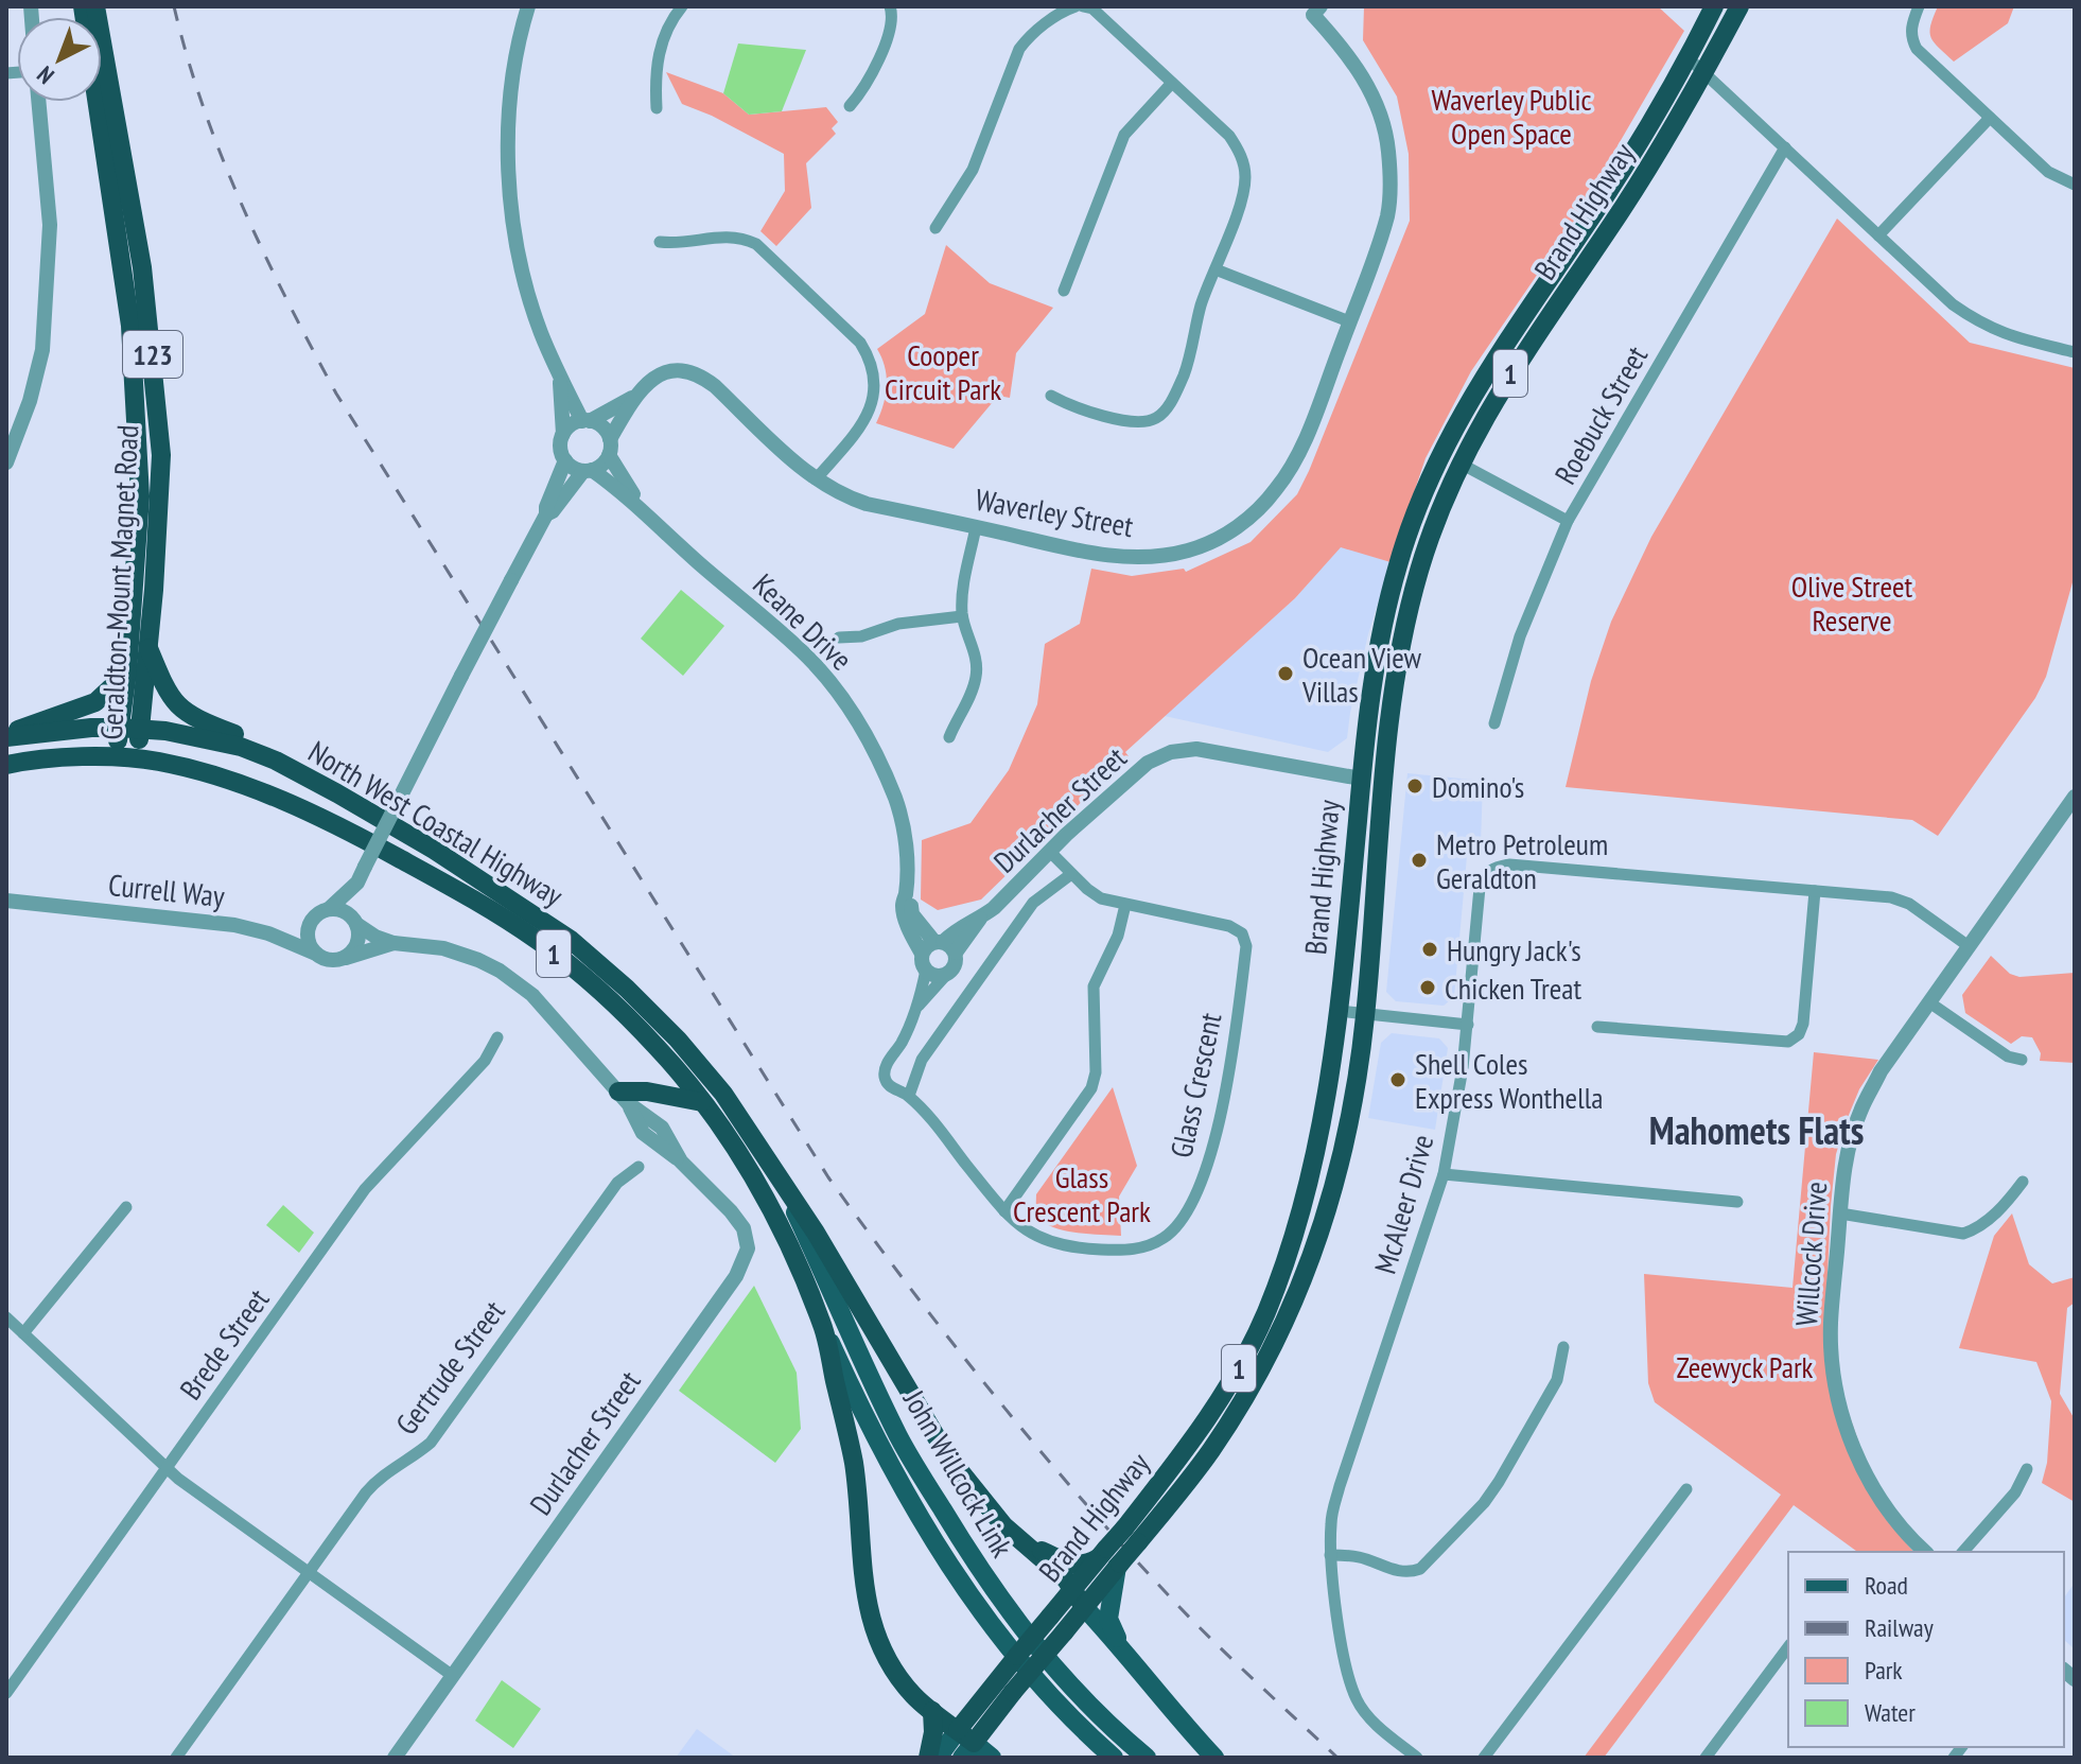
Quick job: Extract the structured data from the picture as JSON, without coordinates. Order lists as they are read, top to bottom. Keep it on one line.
{"streets":{"highway":["Brand Highway","123","1","Geraldton-Mount Magnet Road","North West Coastal Highway"],"main road":["John Willcock Link"],"street":["Roebuck Street","Waverley Street","Keane Drive","Durlacher Street","Currell Way","Glass Crescent","McAleer Drive","Willcock Drive","Brede Street","Gertrude Street"]},"crossings":[["Brand Highway","1"],["Brand Highway","Durlacher Street"],["1","North West Coastal Highway"],["1","John Willcock Link"],["Waverley Street","Keane Drive"],["Geraldton-Mount Magnet Road","North West Coastal Highway"],["Keane Drive","Durlacher Street"],["Durlacher Street","Currell Way"],["Durlacher Street","Glass Crescent"],["North West Coastal Highway","John Willcock Link"],["McAleer Drive","Willcock Drive"]],"districts":["Mahomets Flats"],"parks":["Waverley Public Open Space","Cooper Circuit Park","Olive Street Reserve","Glass Crescent Park","Zeewyck Park"],"places":["Ocean View Villas","Domino's","Metro Petroleum Geraldton","Hungry Jack's","Chicken Treat","Shell Coles Express Wonthella"],"legend":["Road","Railway","Park","Water"],"north":"bottom left"}
